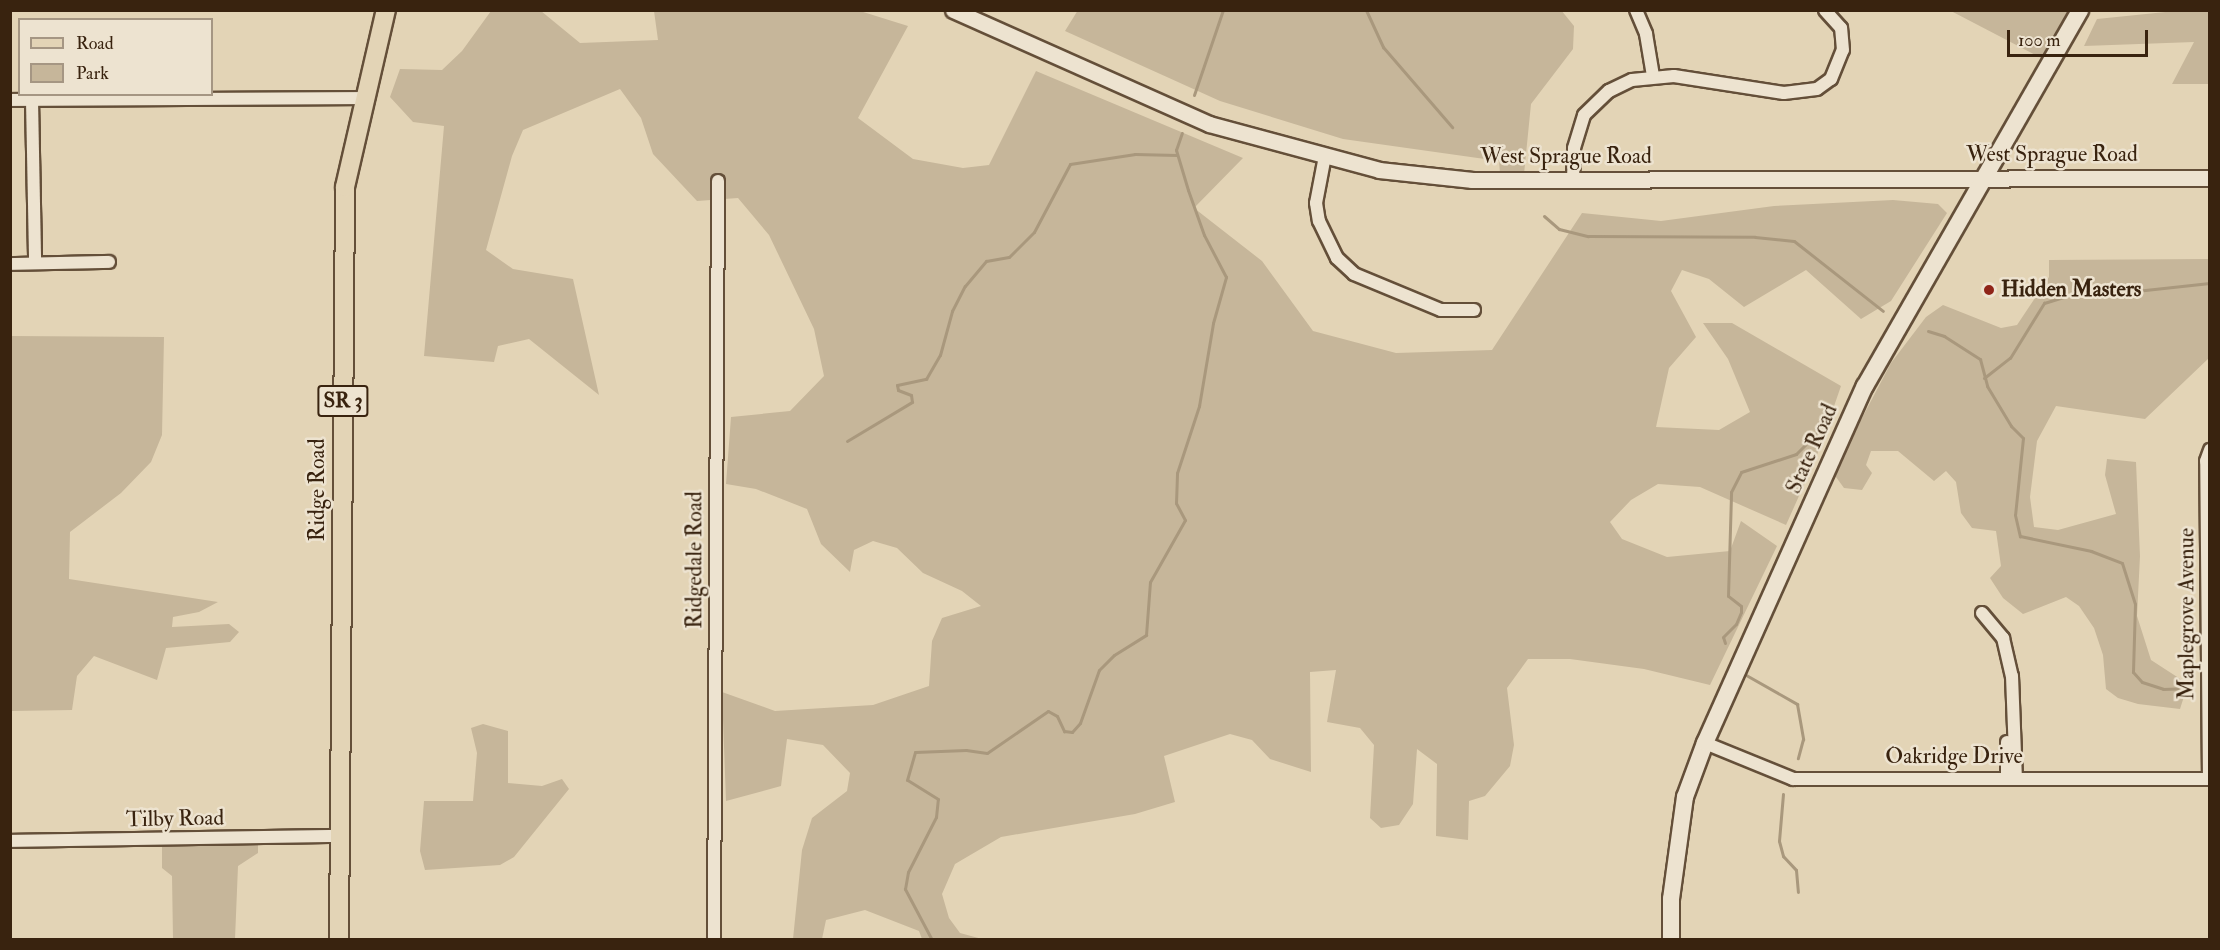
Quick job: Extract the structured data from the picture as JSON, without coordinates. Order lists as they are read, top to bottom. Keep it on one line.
{"streets":{"main road":["SR 3","State Road","Ridge Road"],"street":["West Sprague Road","Ridgedale Road","Maplegrove Avenue","Oakridge Drive","Tilby Road"]},"crossings":[["West Sprague Road","State Road"],["State Road","Oakridge Drive"],["Ridge Road","Tilby Road"],["Maplegrove Avenue","Oakridge Drive"]],"places":["Hidden Masters"],"legend":["Road","Park"],"scale_bar":"100 m"}
